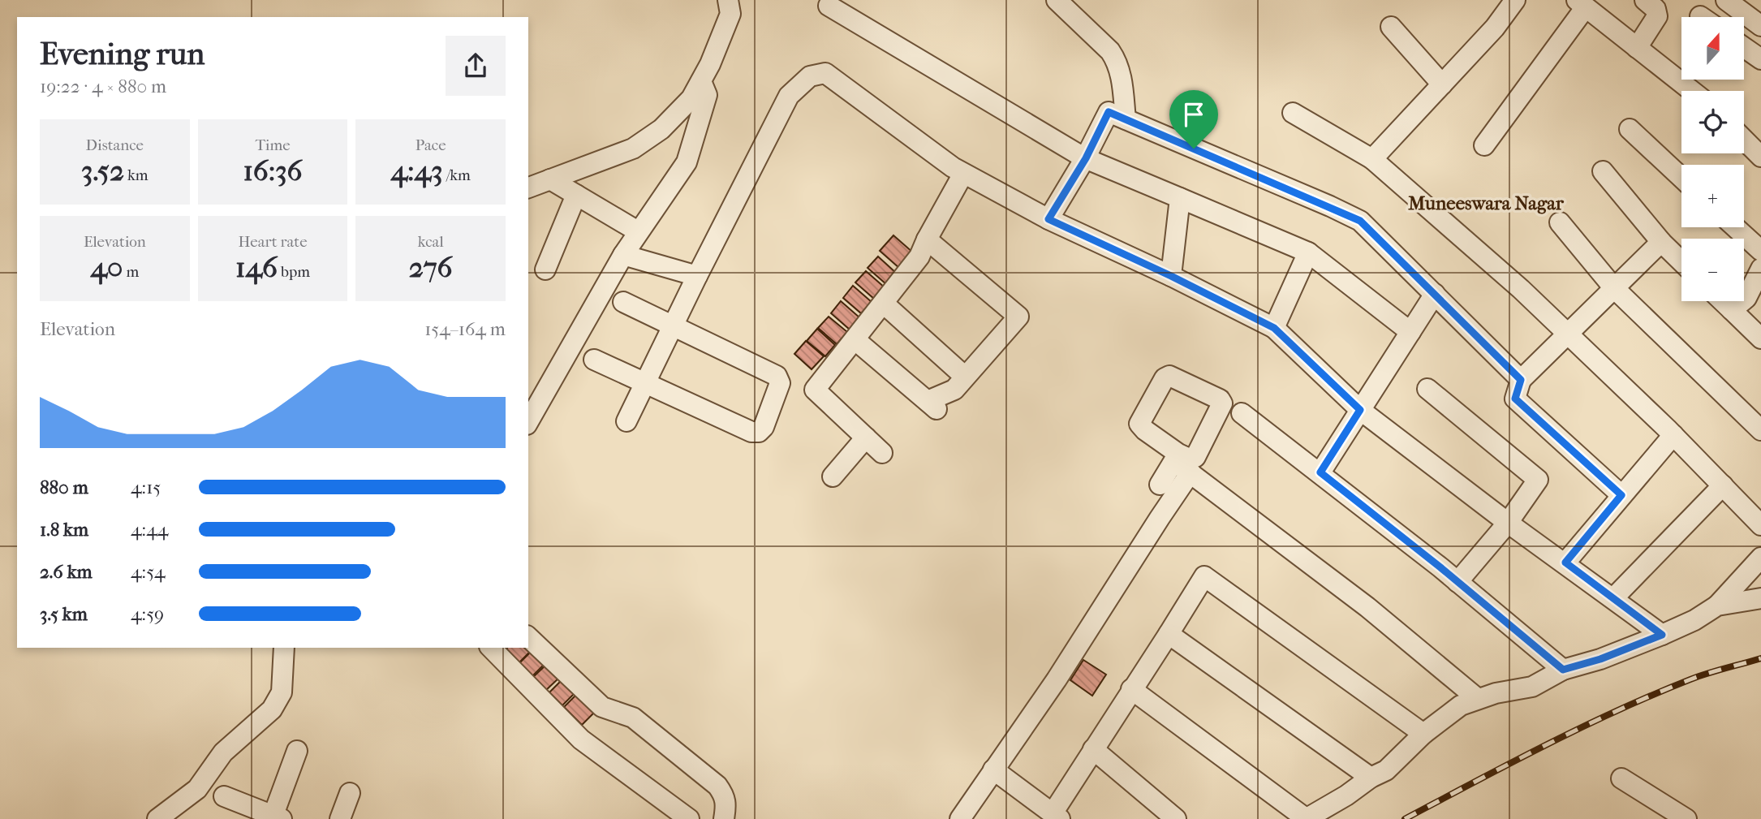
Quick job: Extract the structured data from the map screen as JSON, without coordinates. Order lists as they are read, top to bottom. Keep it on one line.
{"districts":["Muneeswara Nagar"],"north":"top","page":{"map_buttons":["+","−"],"heading":["Evening run","19:22 · 4 × 880 m"],"stats":[["Distance","3.52 km"],["Time","16:36"],["Pace","4:43 /km"],["Elevation","40 m"],["Heart rate","146 bpm"],["kcal","276"]],"chart":["Elevation","154–164 m"],"list":[{"name":"880 m","note":"4:15"},{"name":"1.8 km","note":"4:44"},{"name":"2.6 km","note":"4:54"},{"name":"3.5 km","note":"4:59"}]}}
